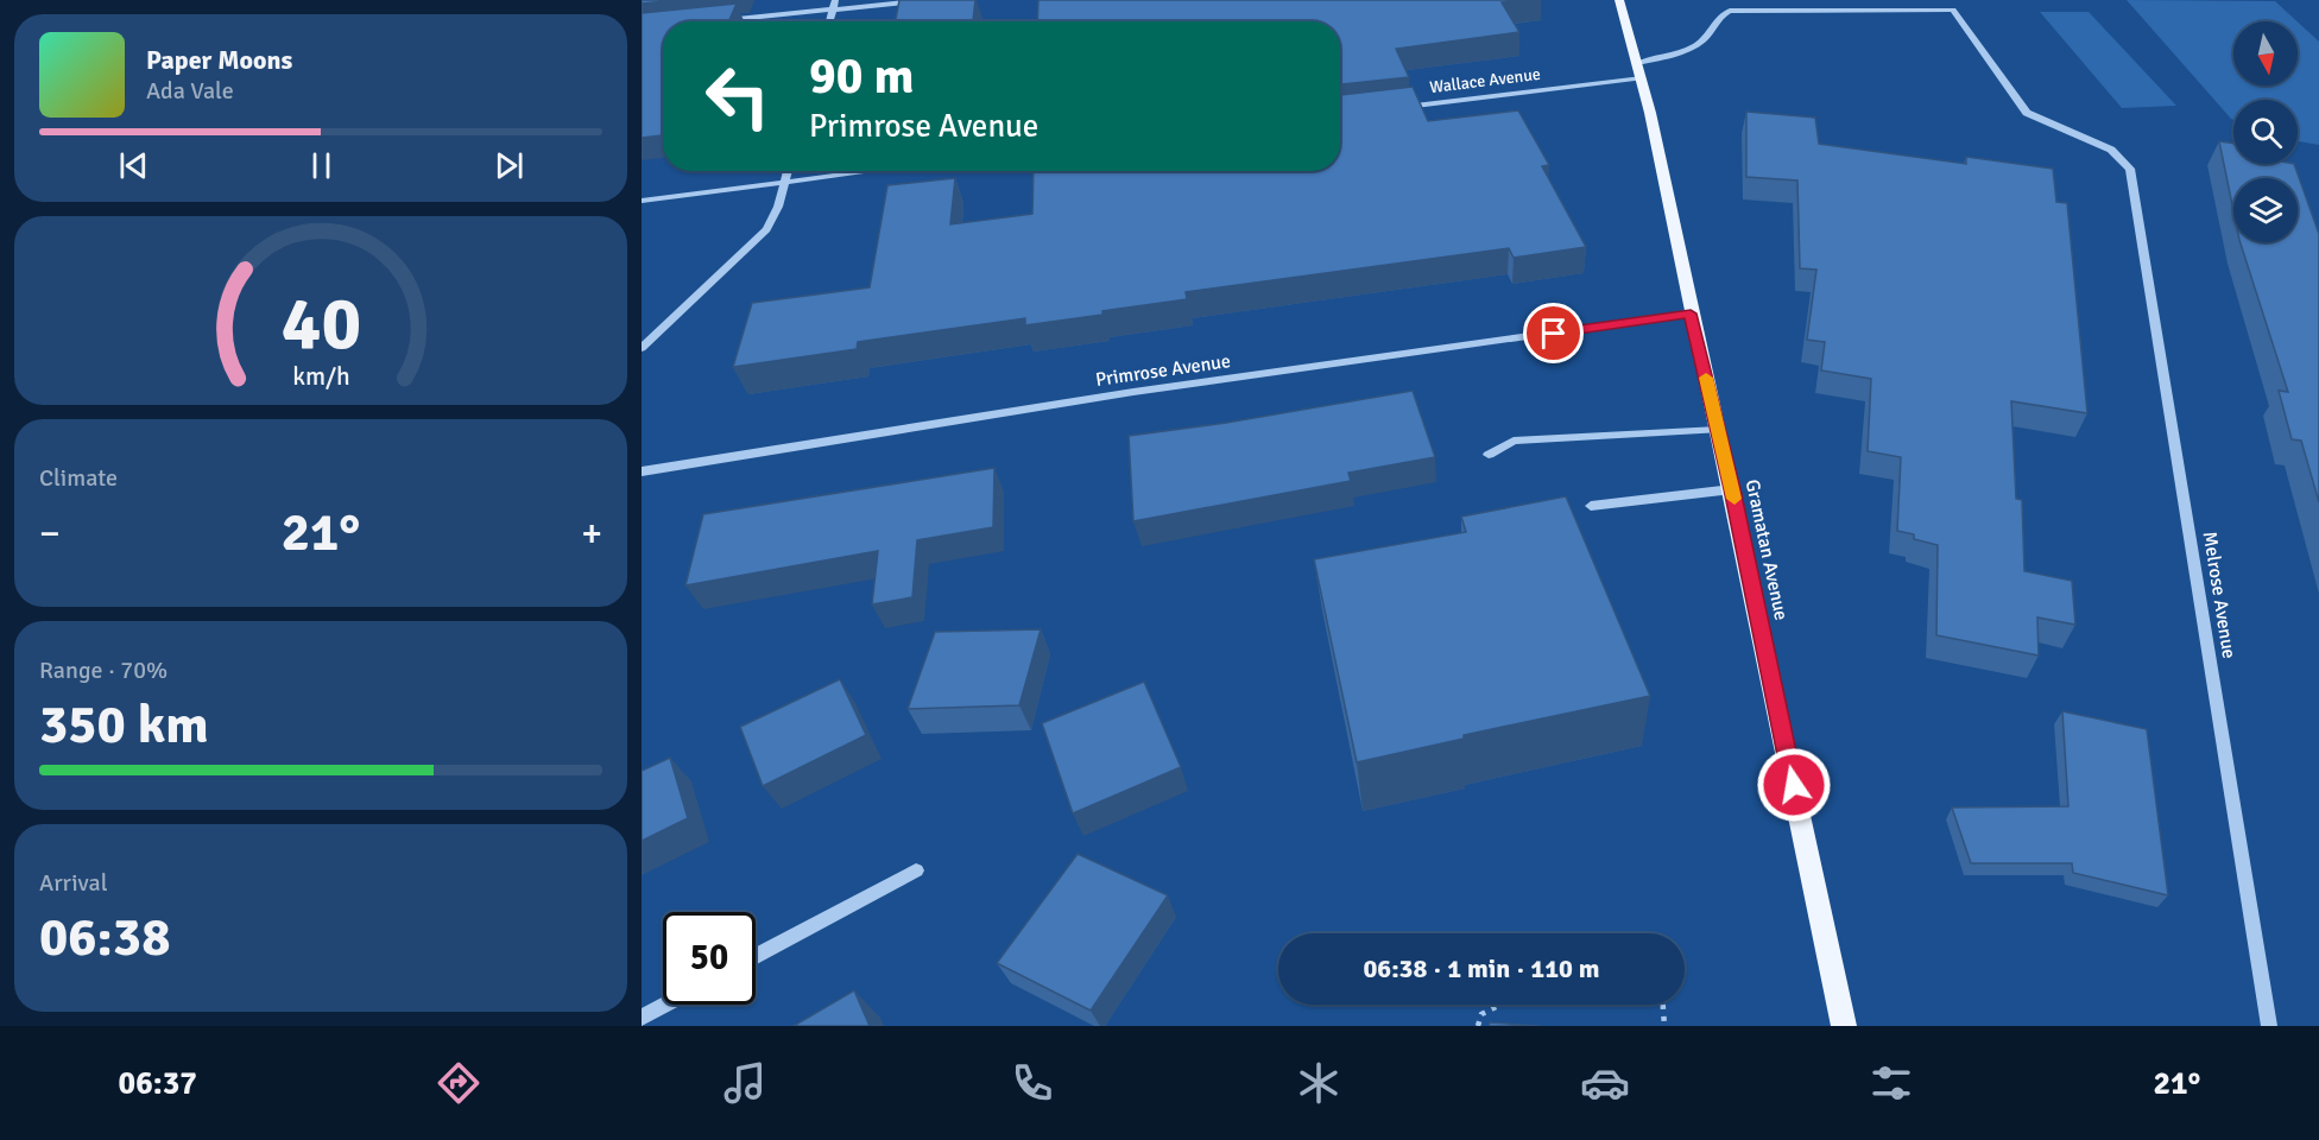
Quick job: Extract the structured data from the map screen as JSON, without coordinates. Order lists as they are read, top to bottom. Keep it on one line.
{"streets":{"main road":["Gramatan Avenue"],"street":["Wallace Avenue","Primrose Avenue","Melrose Avenue"]},"crossings":[["Wallace Avenue","Gramatan Avenue"],["Primrose Avenue","Gramatan Avenue"]],"north":"bottom","page":{"turn":["90 m","Primrose Avenue"],"song":["Paper Moons","Ada Vale"],"tile":["Climate",["Range · 70%","350 km"],["Arrival","06:38"]],"heat":["−","21°","+"],"limit":"50","trip":"06:38 · 1 min · 110 m","tabs":["06:37","21°"],"gauge":["40","km/h"]}}
